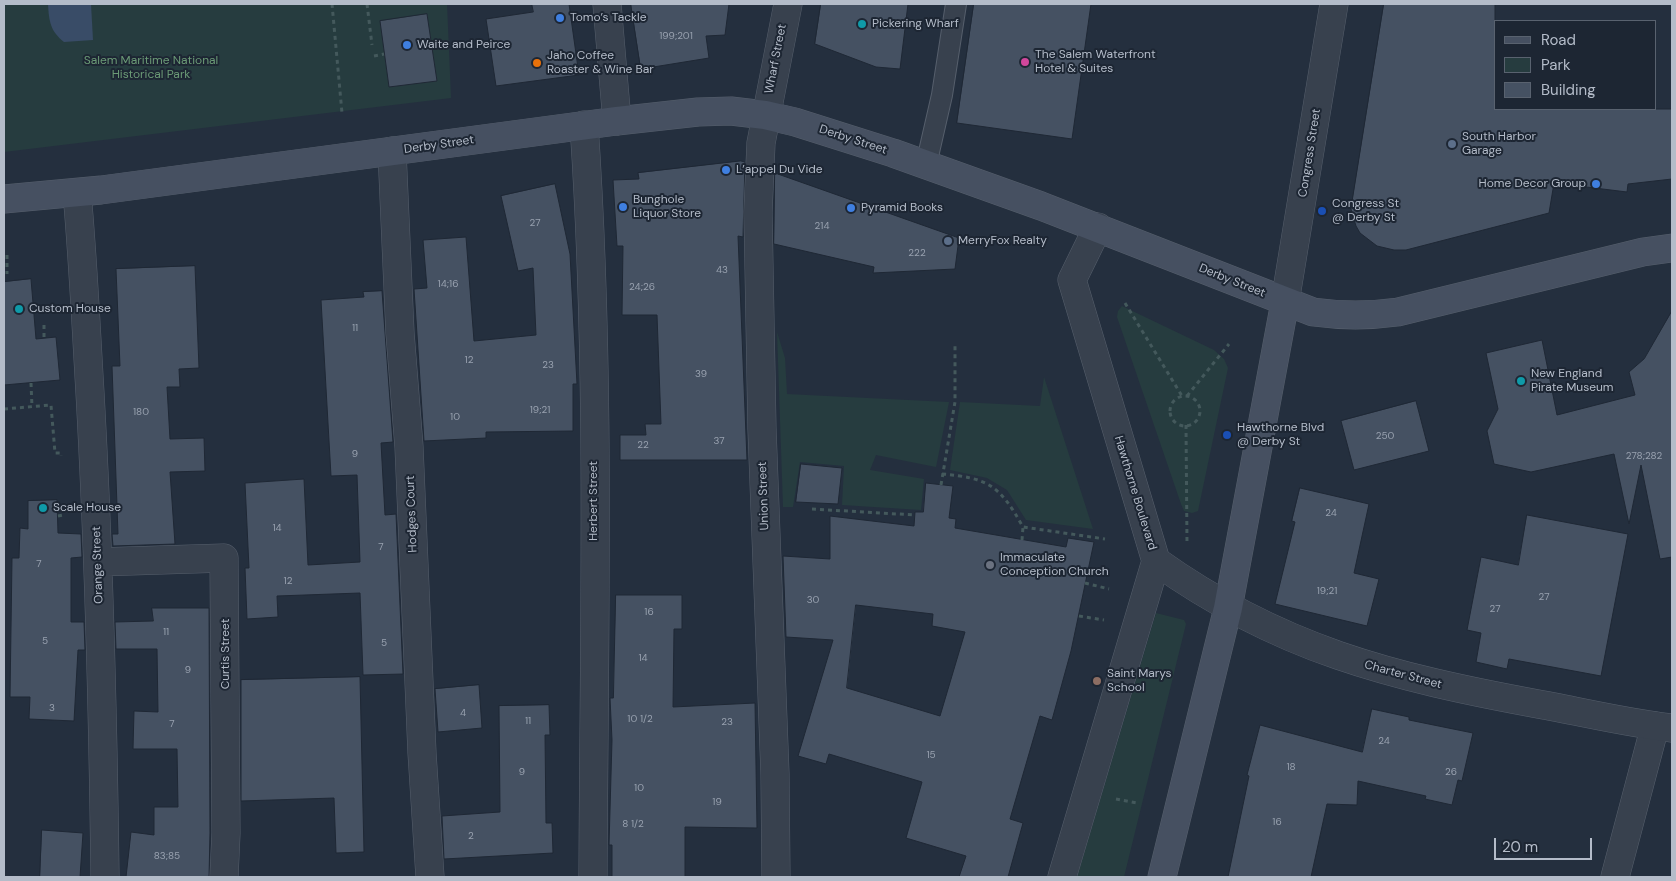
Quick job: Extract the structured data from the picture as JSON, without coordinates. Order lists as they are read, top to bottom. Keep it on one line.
{"streets":{"main road":["Derby Street"],"street":["Wharf Street","Congress Street","Hawthorne Boulevard","Union Street","Herbert Street","Hodges Court","Orange Street","Curtis Street","Charter Street"]},"crossings":[["Wharf Street","Derby Street"],["Wharf Street","Union Street"],["Derby Street","Congress Street"],["Derby Street","Hawthorne Boulevard"],["Derby Street","Union Street"],["Derby Street","Herbert Street"],["Derby Street","Hodges Court"],["Derby Street","Orange Street"],["Hawthorne Boulevard","Charter Street"],["Orange Street","Curtis Street"]],"parks":["Salem Maritime National Historical Park"],"places":["Tomo’s Tackle","Pickering Wharf","Waite and Peirce","The Salem Waterfront Hotel & Suites","Jaho Coffee Roaster & Wine Bar","South Harbor Garage","L’appel Du Vide","Home Decor Group","Bunghole Liquor Store","Pyramid Books","Congress St @ Derby St","MerryFox Realty","Custom House","New England Pirate Museum","Hawthorne Blvd @ Derby St","Scale House","Immaculate Conception Church","Saint Marys School"],"house_numbers":["199;201","27","214","222","43","14;16","24;26","11","12","23","39","19;21","180","10","250","37","22","9","278;282","24","14","7","7","12","19;21","27","30","27","16","11","5","5","14","9","3","4","10 1/2","11","23","7","24","15","18","9","26","10","19","16","8 1/2","2","83;85"],"legend":["Road","Park","Building"],"scale_bar":"20 m"}
